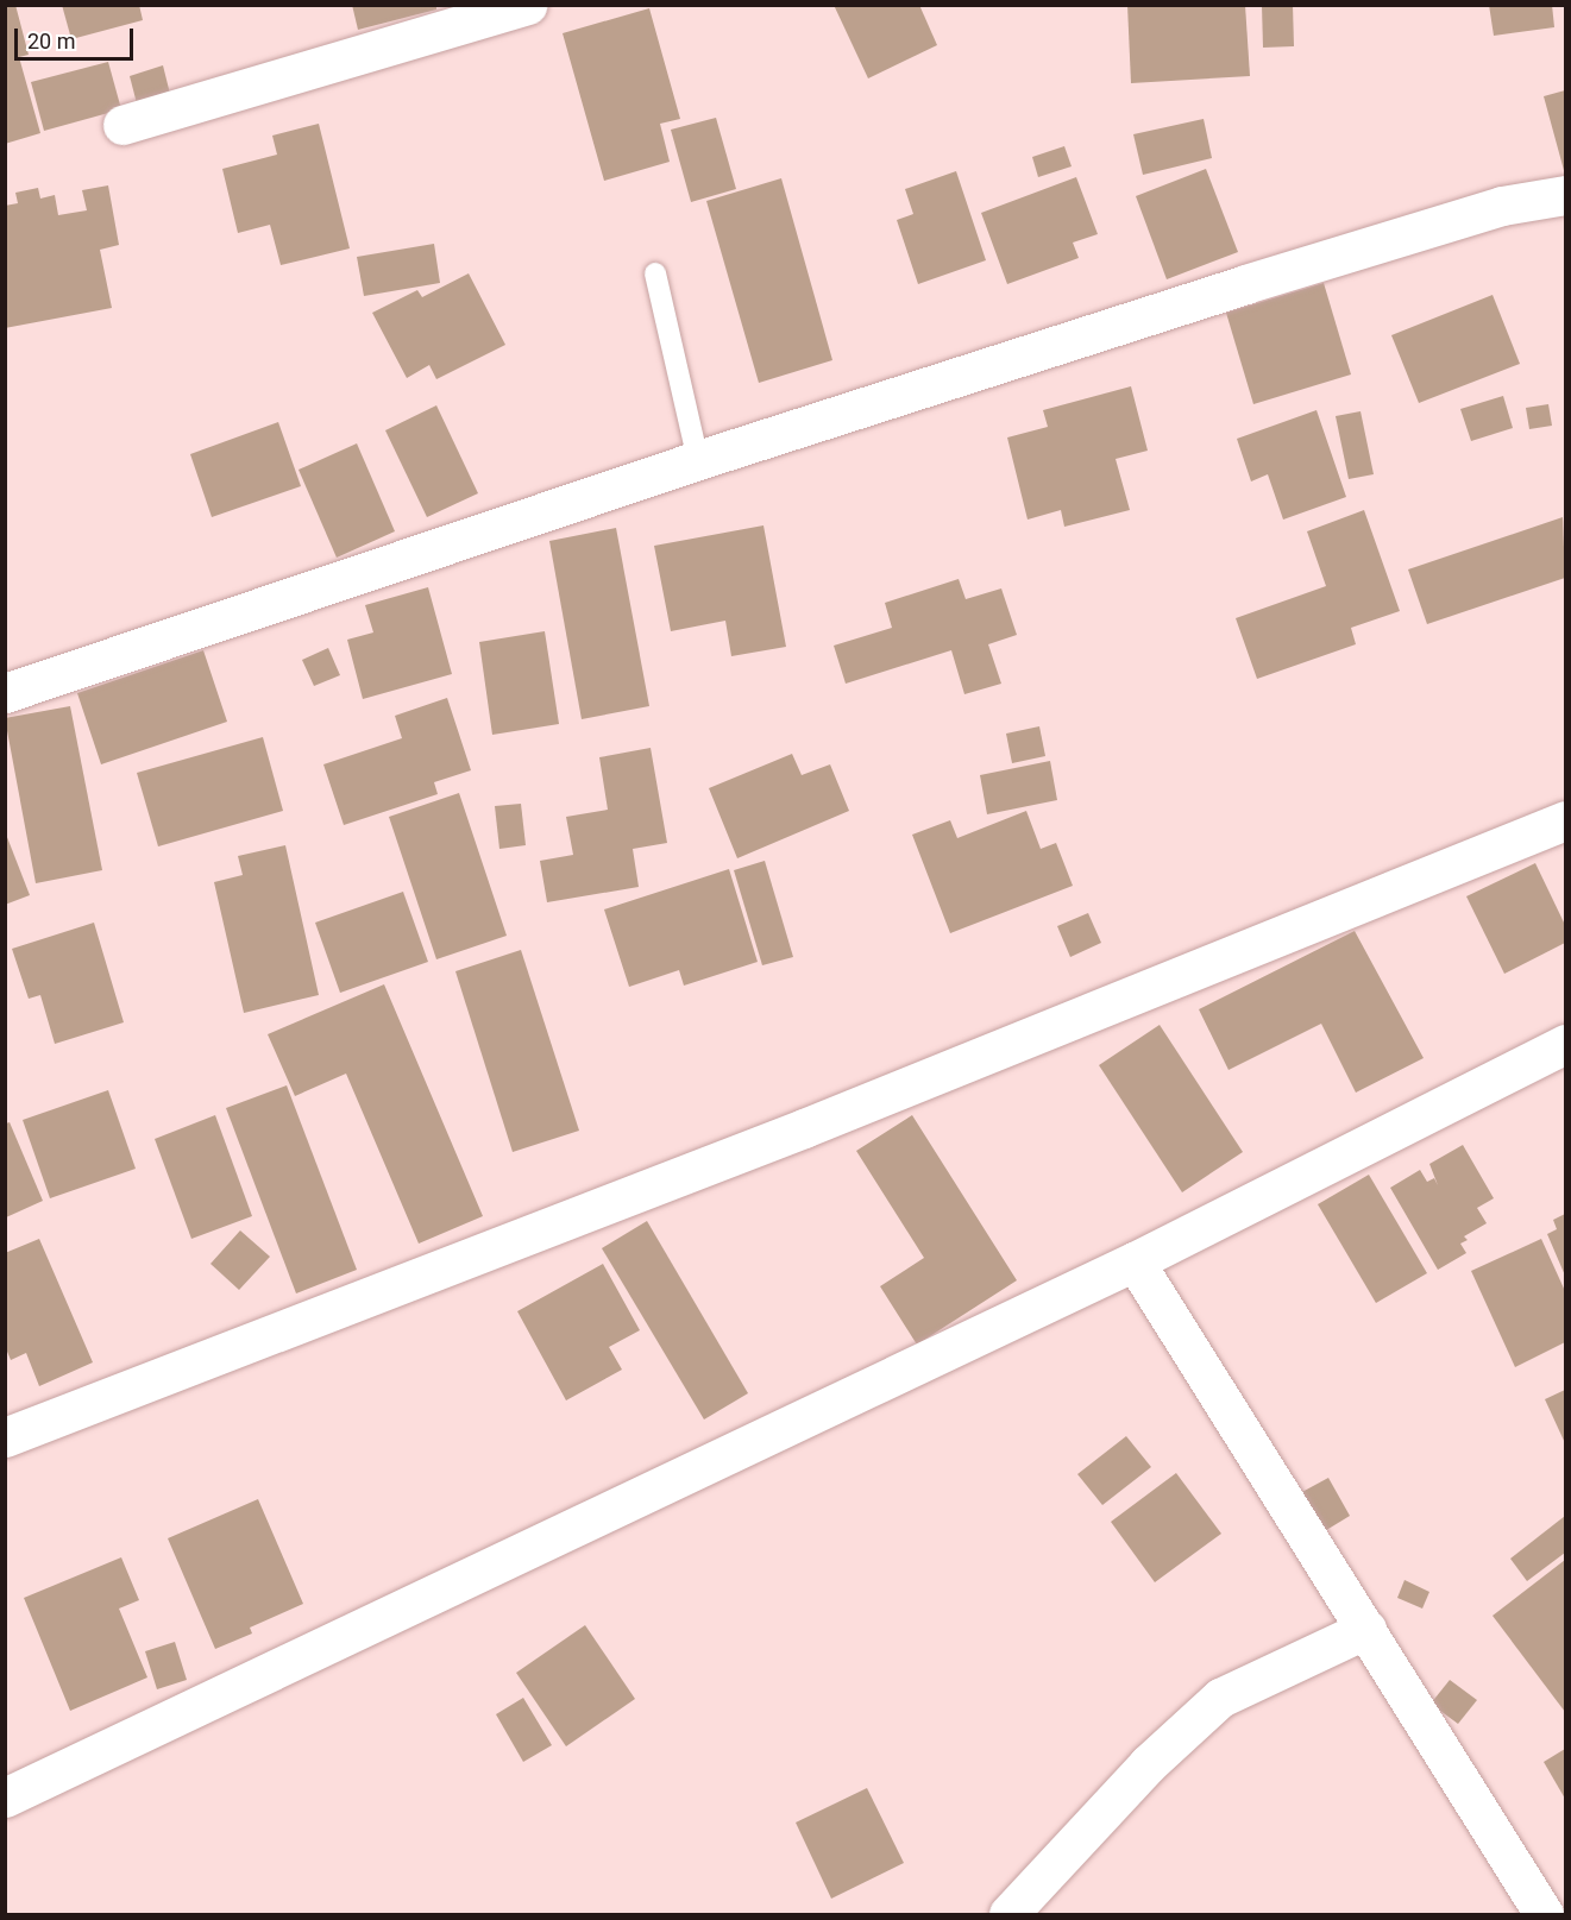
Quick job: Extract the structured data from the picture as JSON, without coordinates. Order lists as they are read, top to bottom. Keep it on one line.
{"scale_bar":"20 m"}
